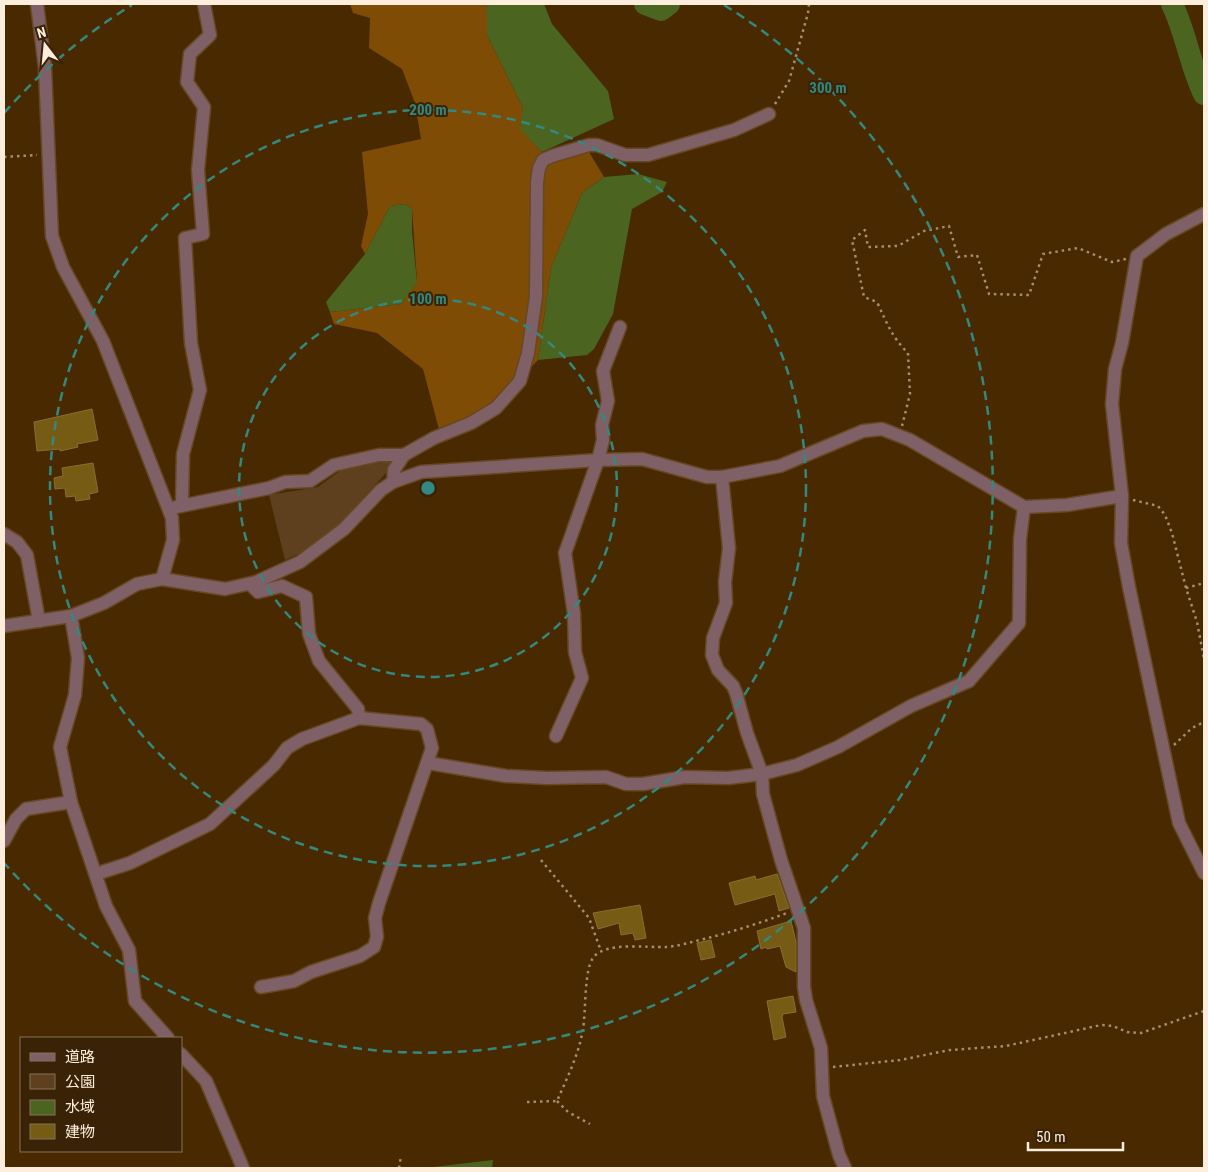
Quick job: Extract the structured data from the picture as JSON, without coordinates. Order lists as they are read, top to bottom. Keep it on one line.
{"legend":["道路","公園","水域","建物"],"scale_bar":"50 m","north":"top","rings":["300 m","200 m","100 m"]}
